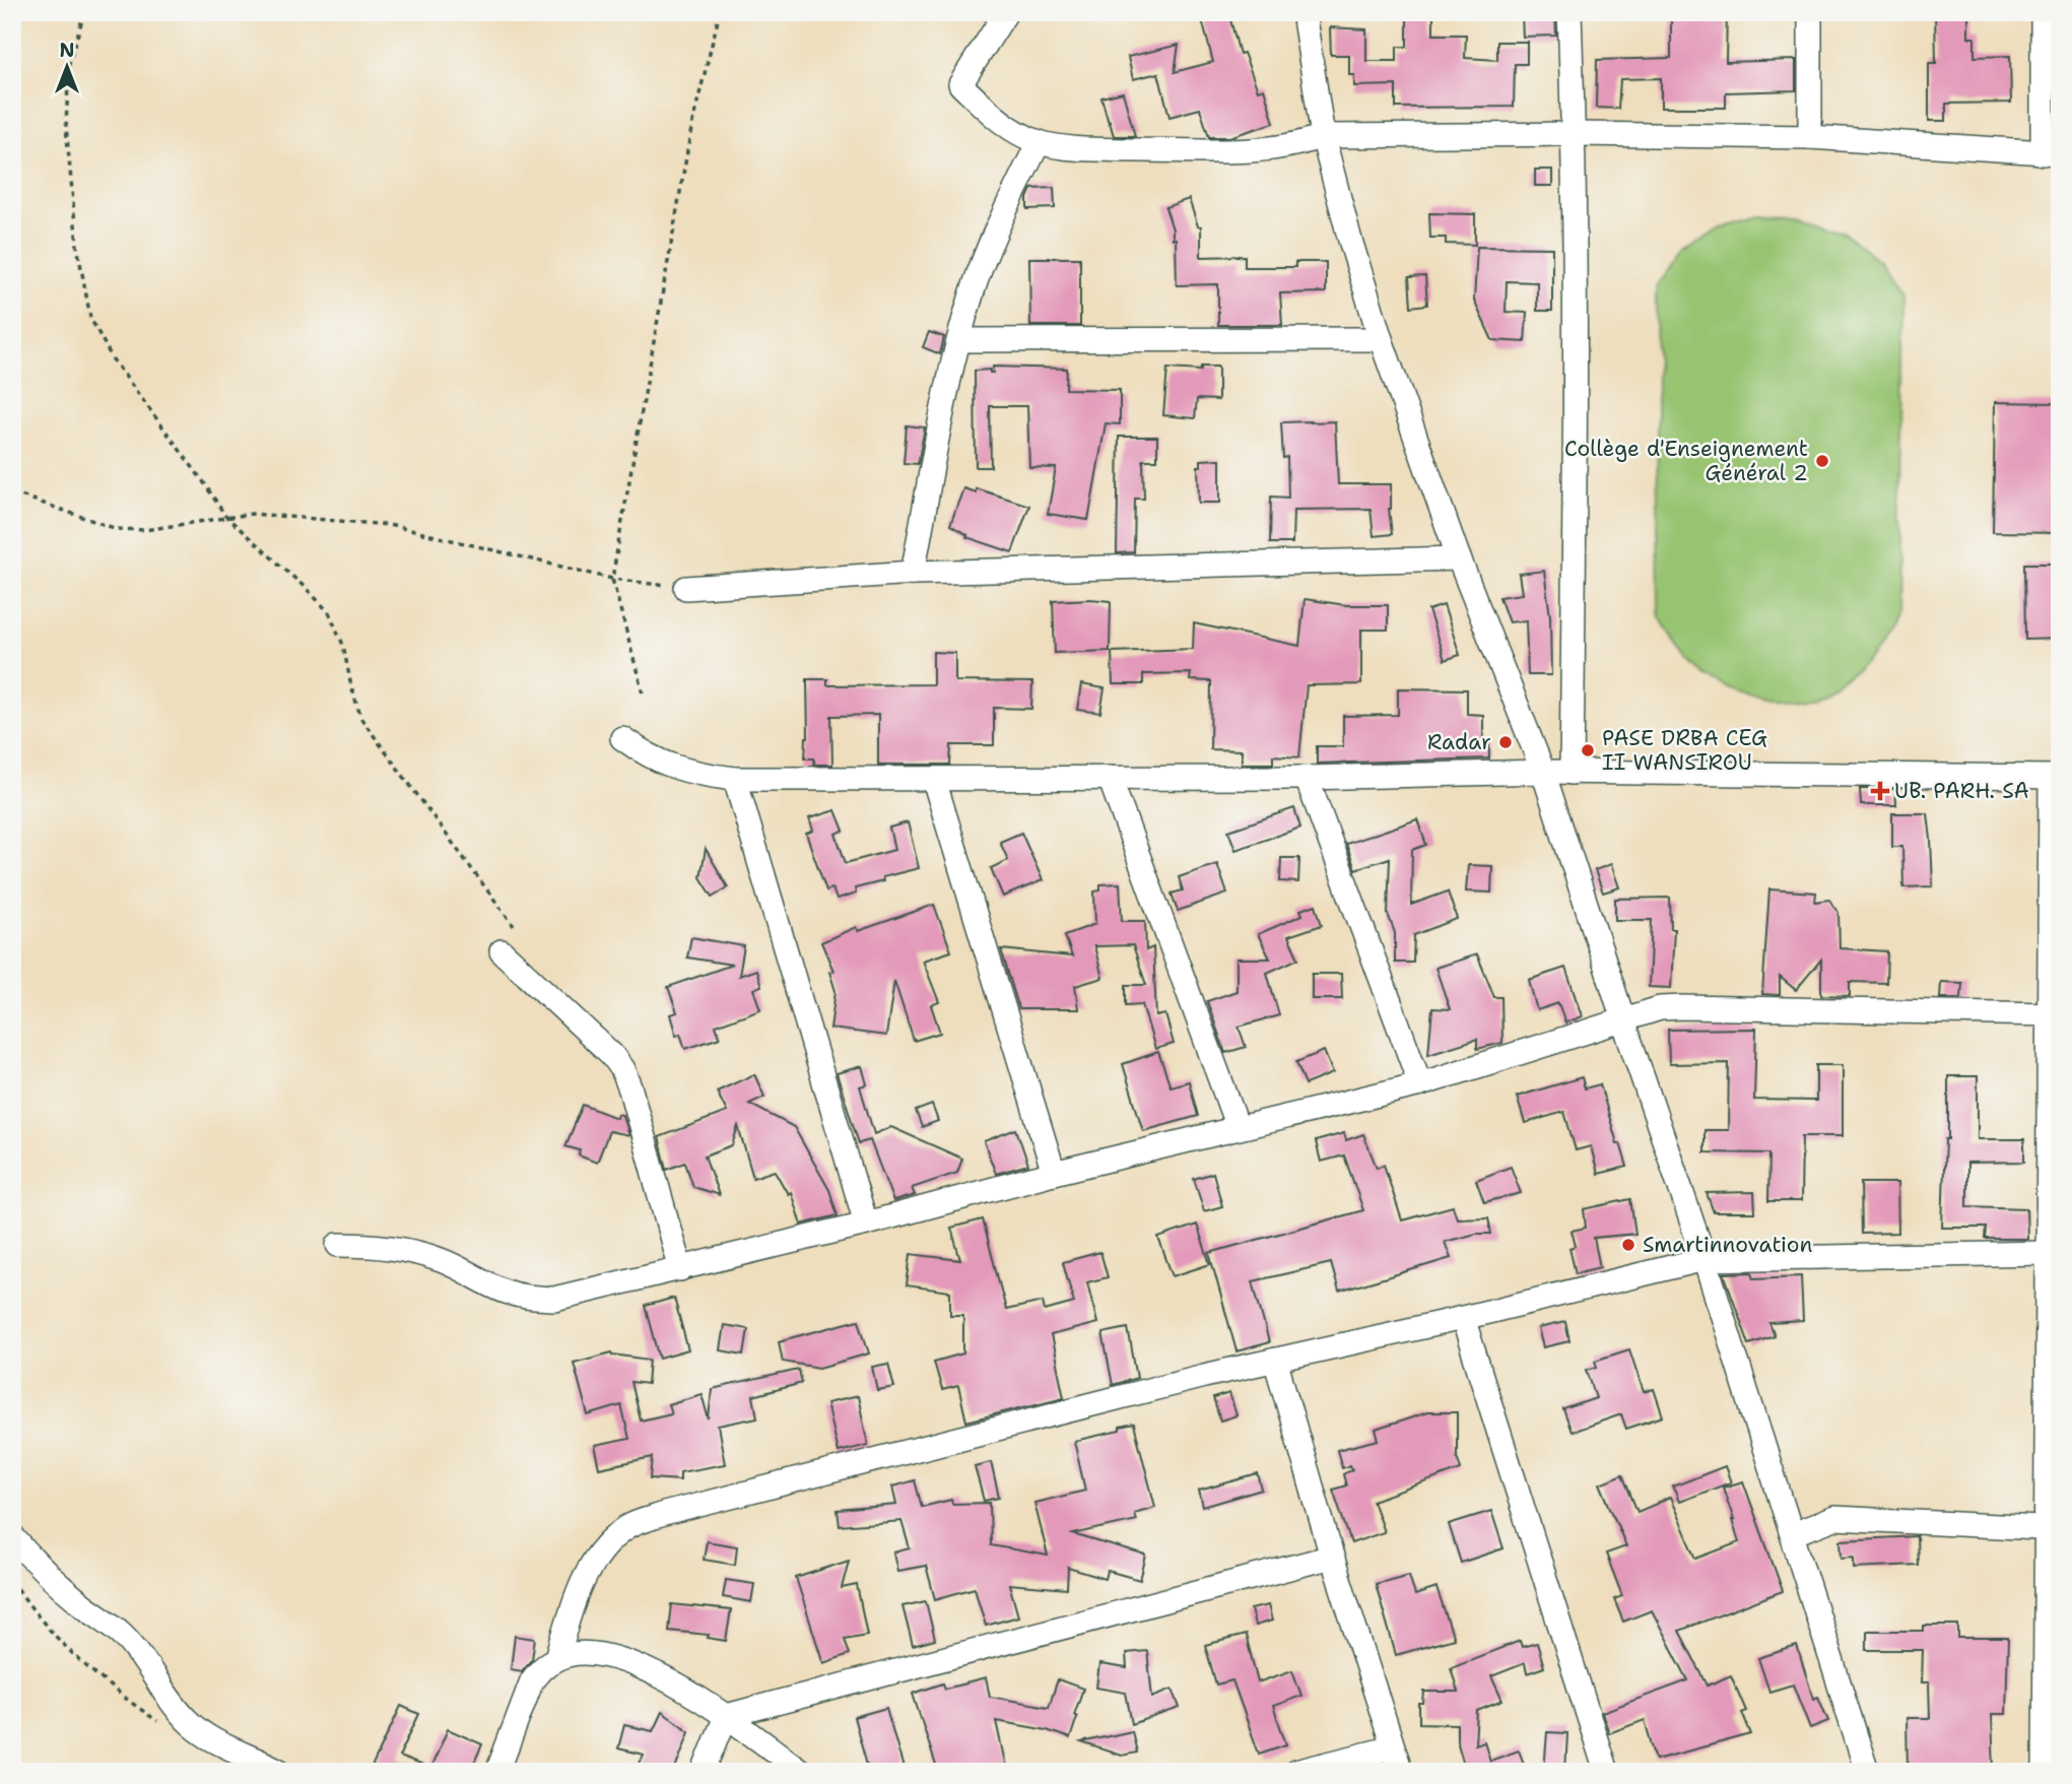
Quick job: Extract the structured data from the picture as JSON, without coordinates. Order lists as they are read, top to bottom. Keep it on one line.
{"places":{"other":["Collège d'Enseignement Général 2","Radar","PASE DRBA CEG II WANSIROU","Smartinnovation"],"health":["UB. PARH. SA"]},"north":"top"}
